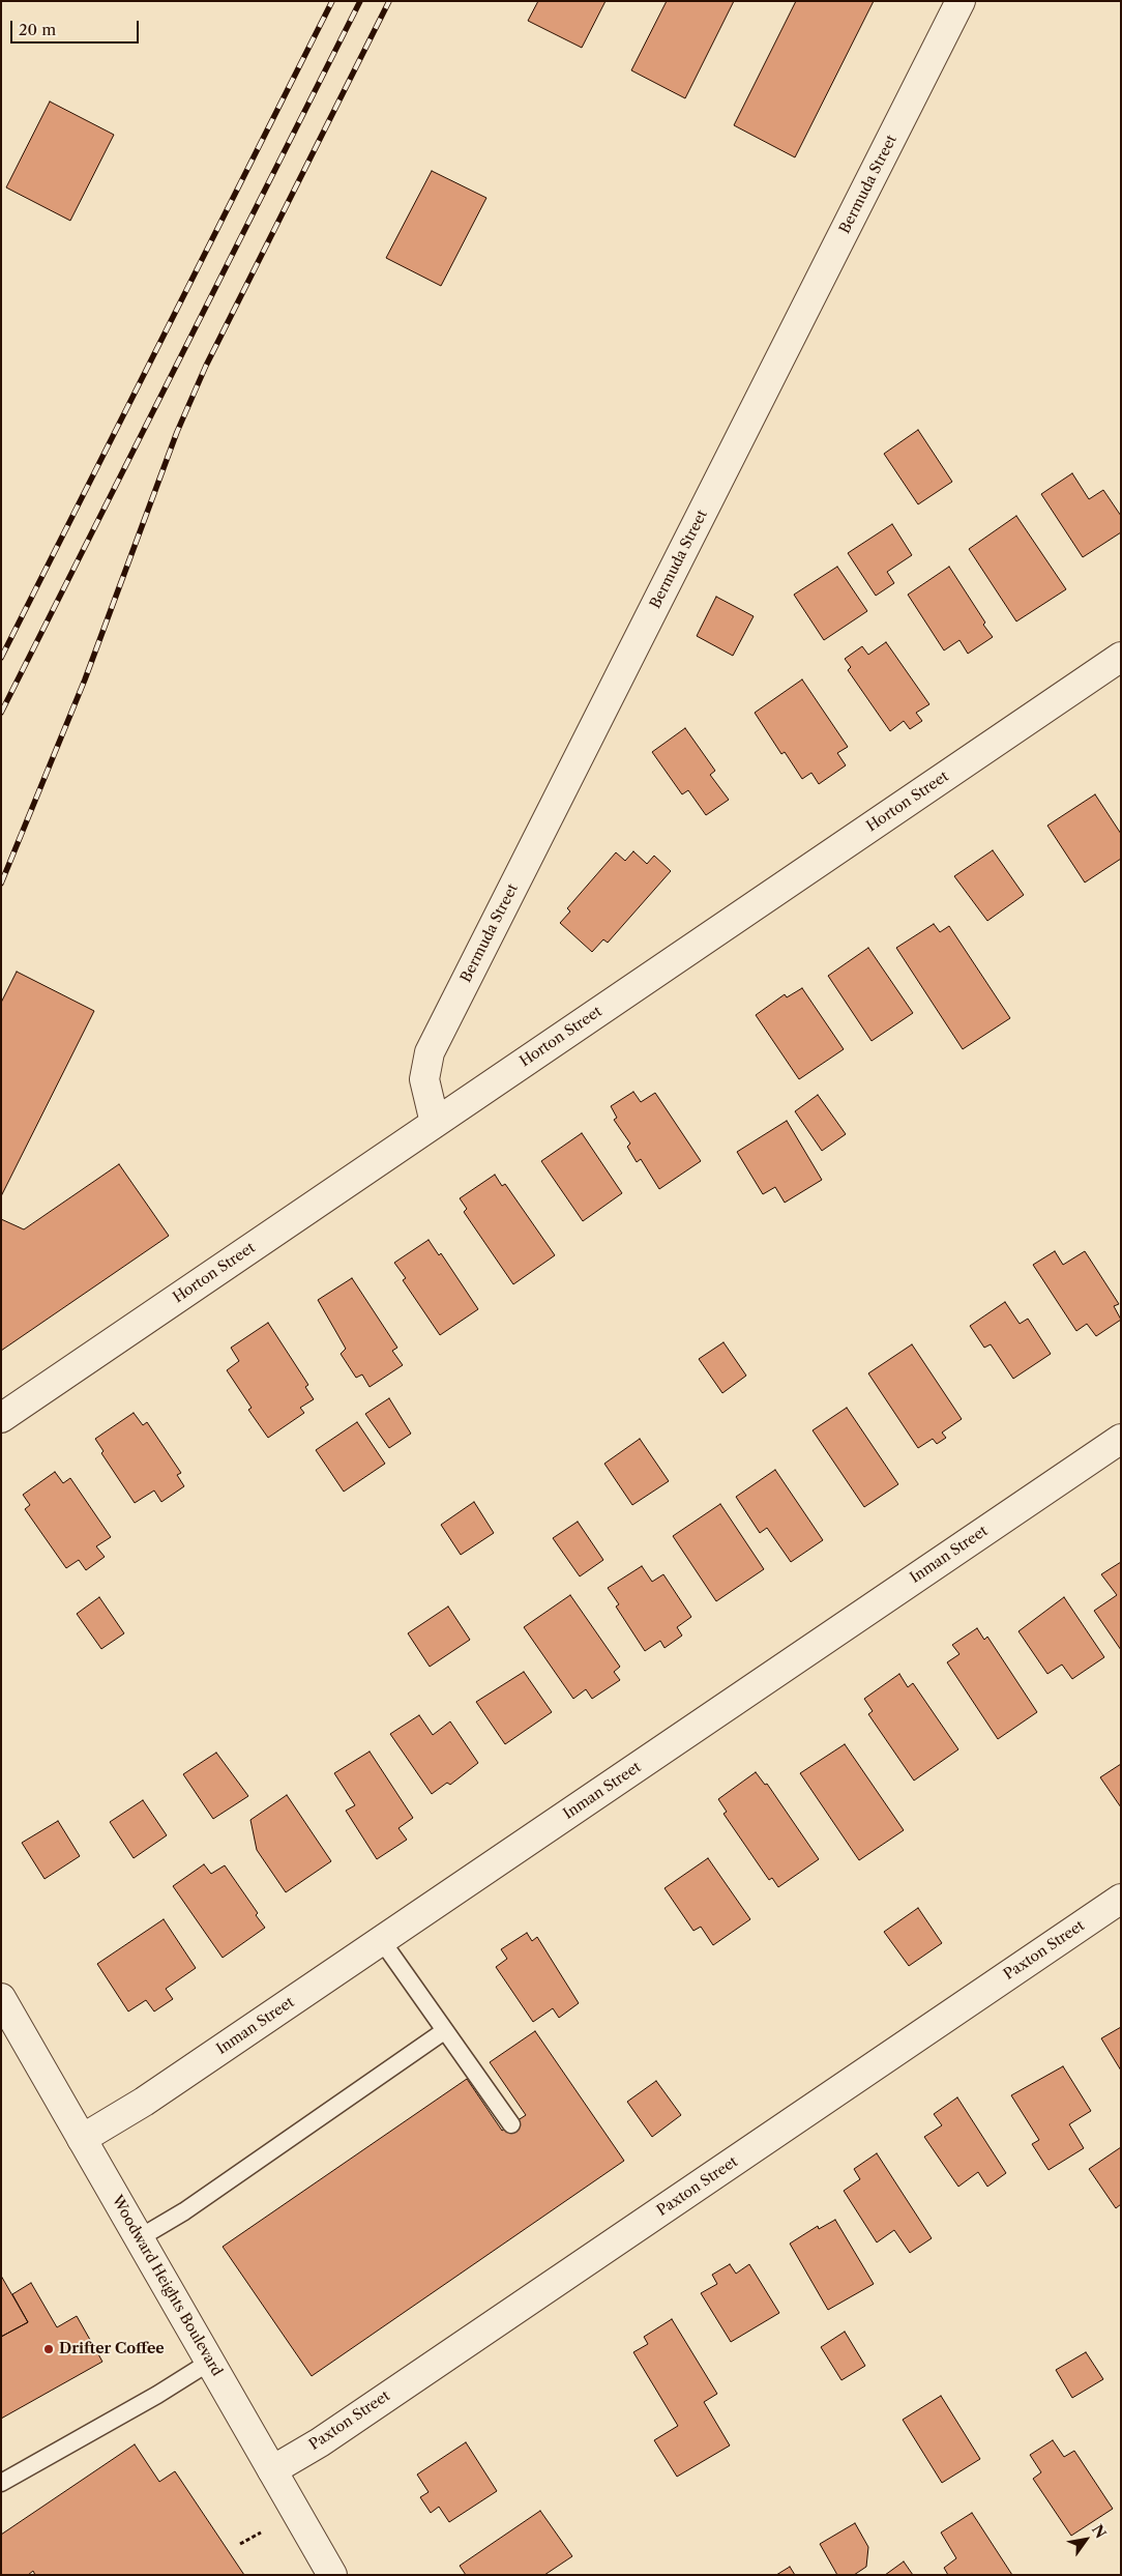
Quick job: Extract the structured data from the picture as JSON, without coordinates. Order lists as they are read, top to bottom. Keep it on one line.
{"streets":{"street":["Bermuda Street","Horton Street","Inman Street","Paxton Street","Woodward Heights Boulevard"]},"crossings":[["Bermuda Street","Horton Street"],["Inman Street","Woodward Heights Boulevard"],["Paxton Street","Woodward Heights Boulevard"]],"places":["Drifter Coffee"],"scale_bar":"20 m","north":"top right"}
